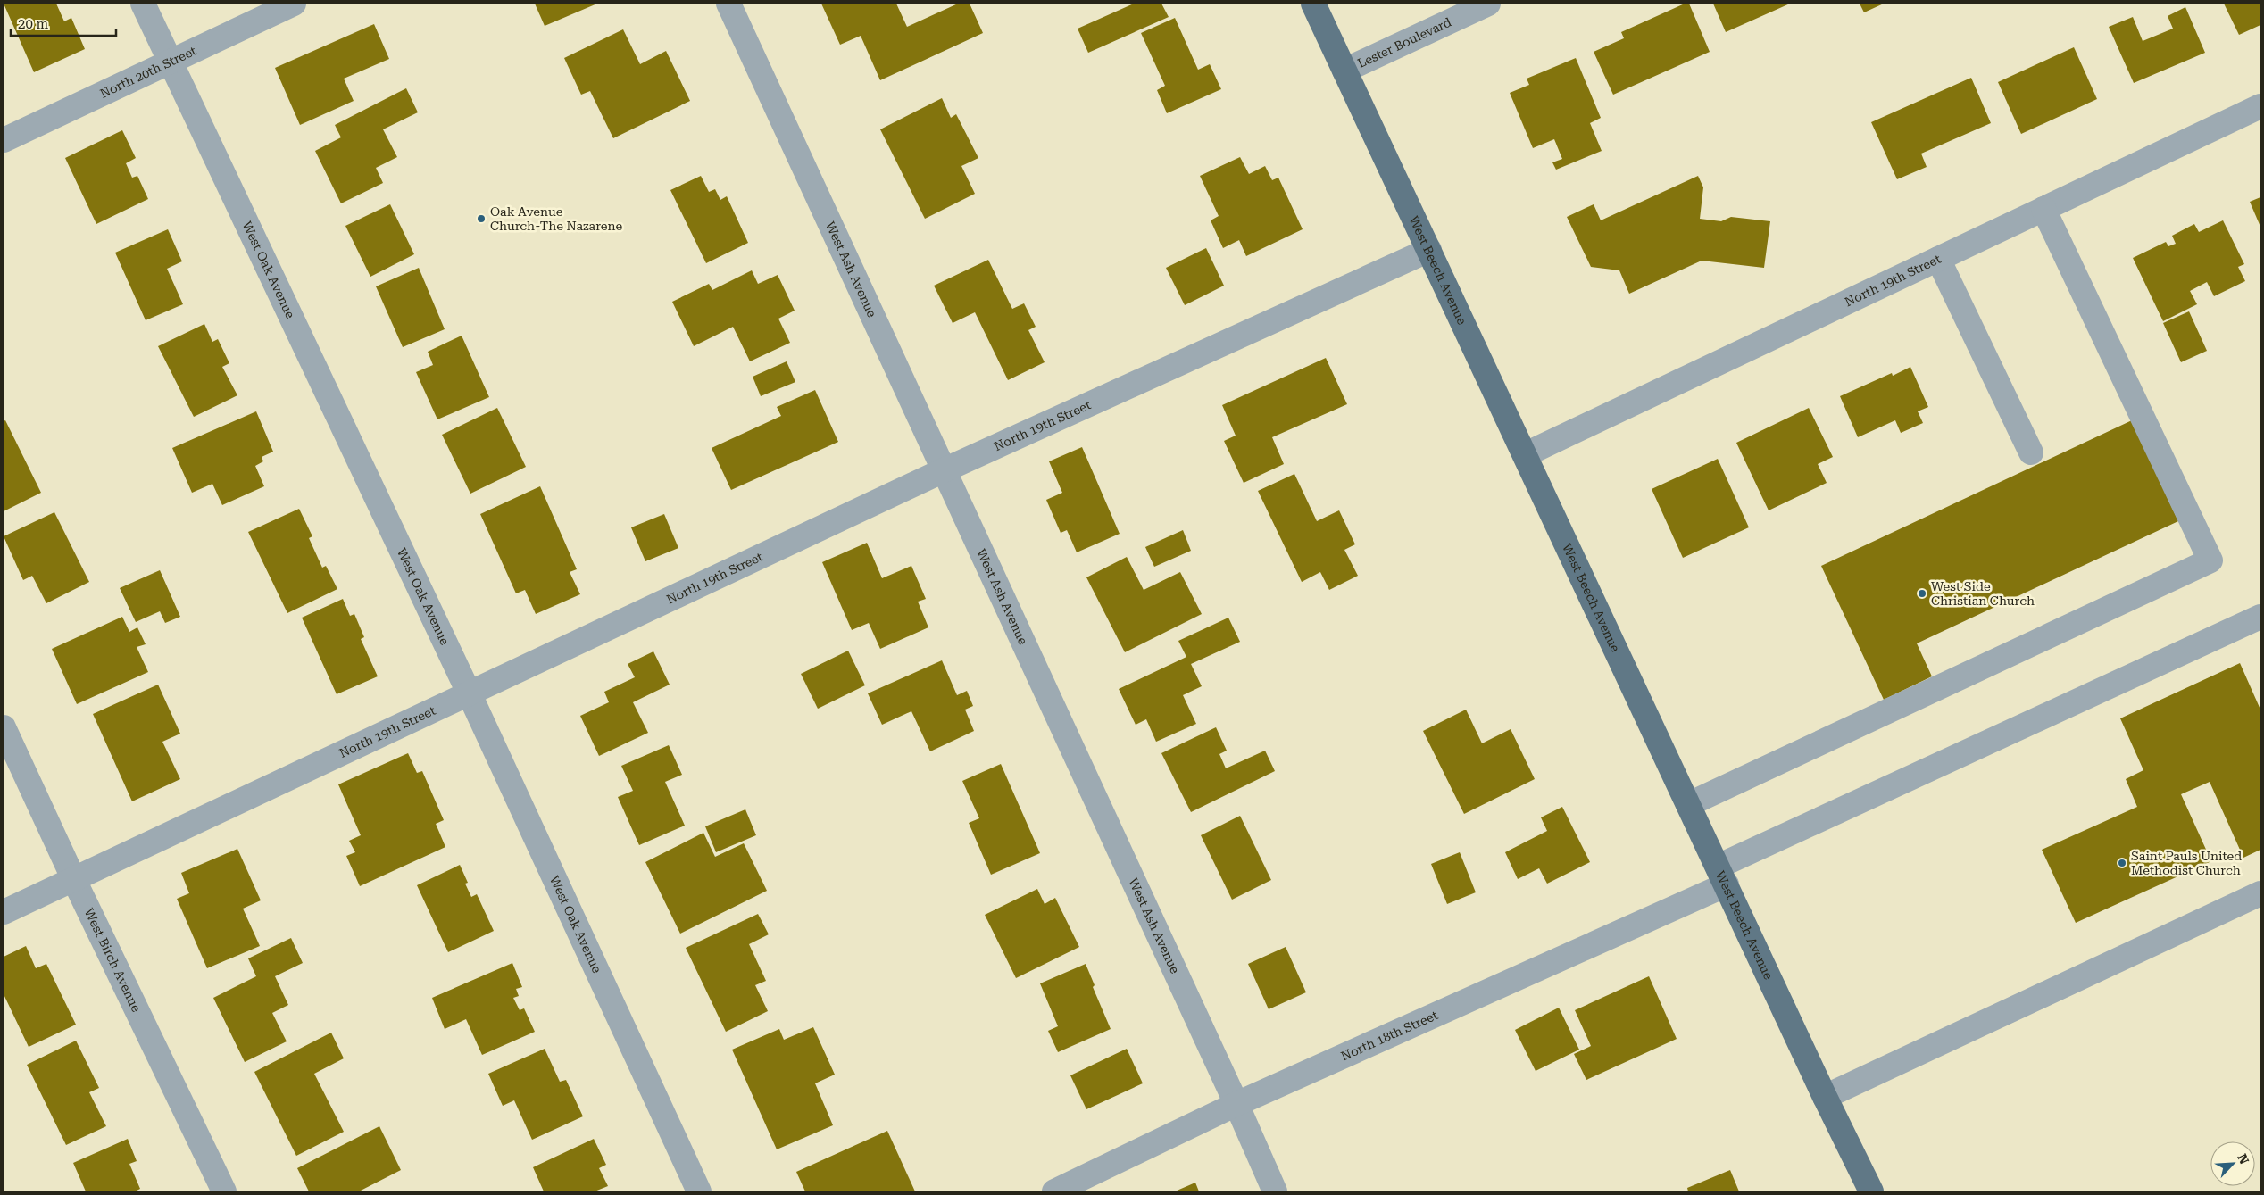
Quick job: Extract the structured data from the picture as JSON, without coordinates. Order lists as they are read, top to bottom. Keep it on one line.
{"streets":{"main road":["West Beech Avenue"],"street":["Lester Boulevard","North 20th Street","West Ash Avenue","West Oak Avenue","North 19th Street","West Birch Avenue","North 18th Street"]},"crossings":[["Lester Boulevard","West Beech Avenue"],["North 20th Street","West Oak Avenue"],["West Ash Avenue","North 19th Street"],["West Ash Avenue","North 18th Street"],["West Oak Avenue","North 19th Street"],["West Beech Avenue","North 19th Street"],["West Beech Avenue","North 18th Street"],["North 19th Street","West Birch Avenue"]],"places":["Oak Avenue Church-The Nazarene","West Side Christian Church","Saint Pauls United Methodist Church"],"scale_bar":"20 m","north":"top right"}
